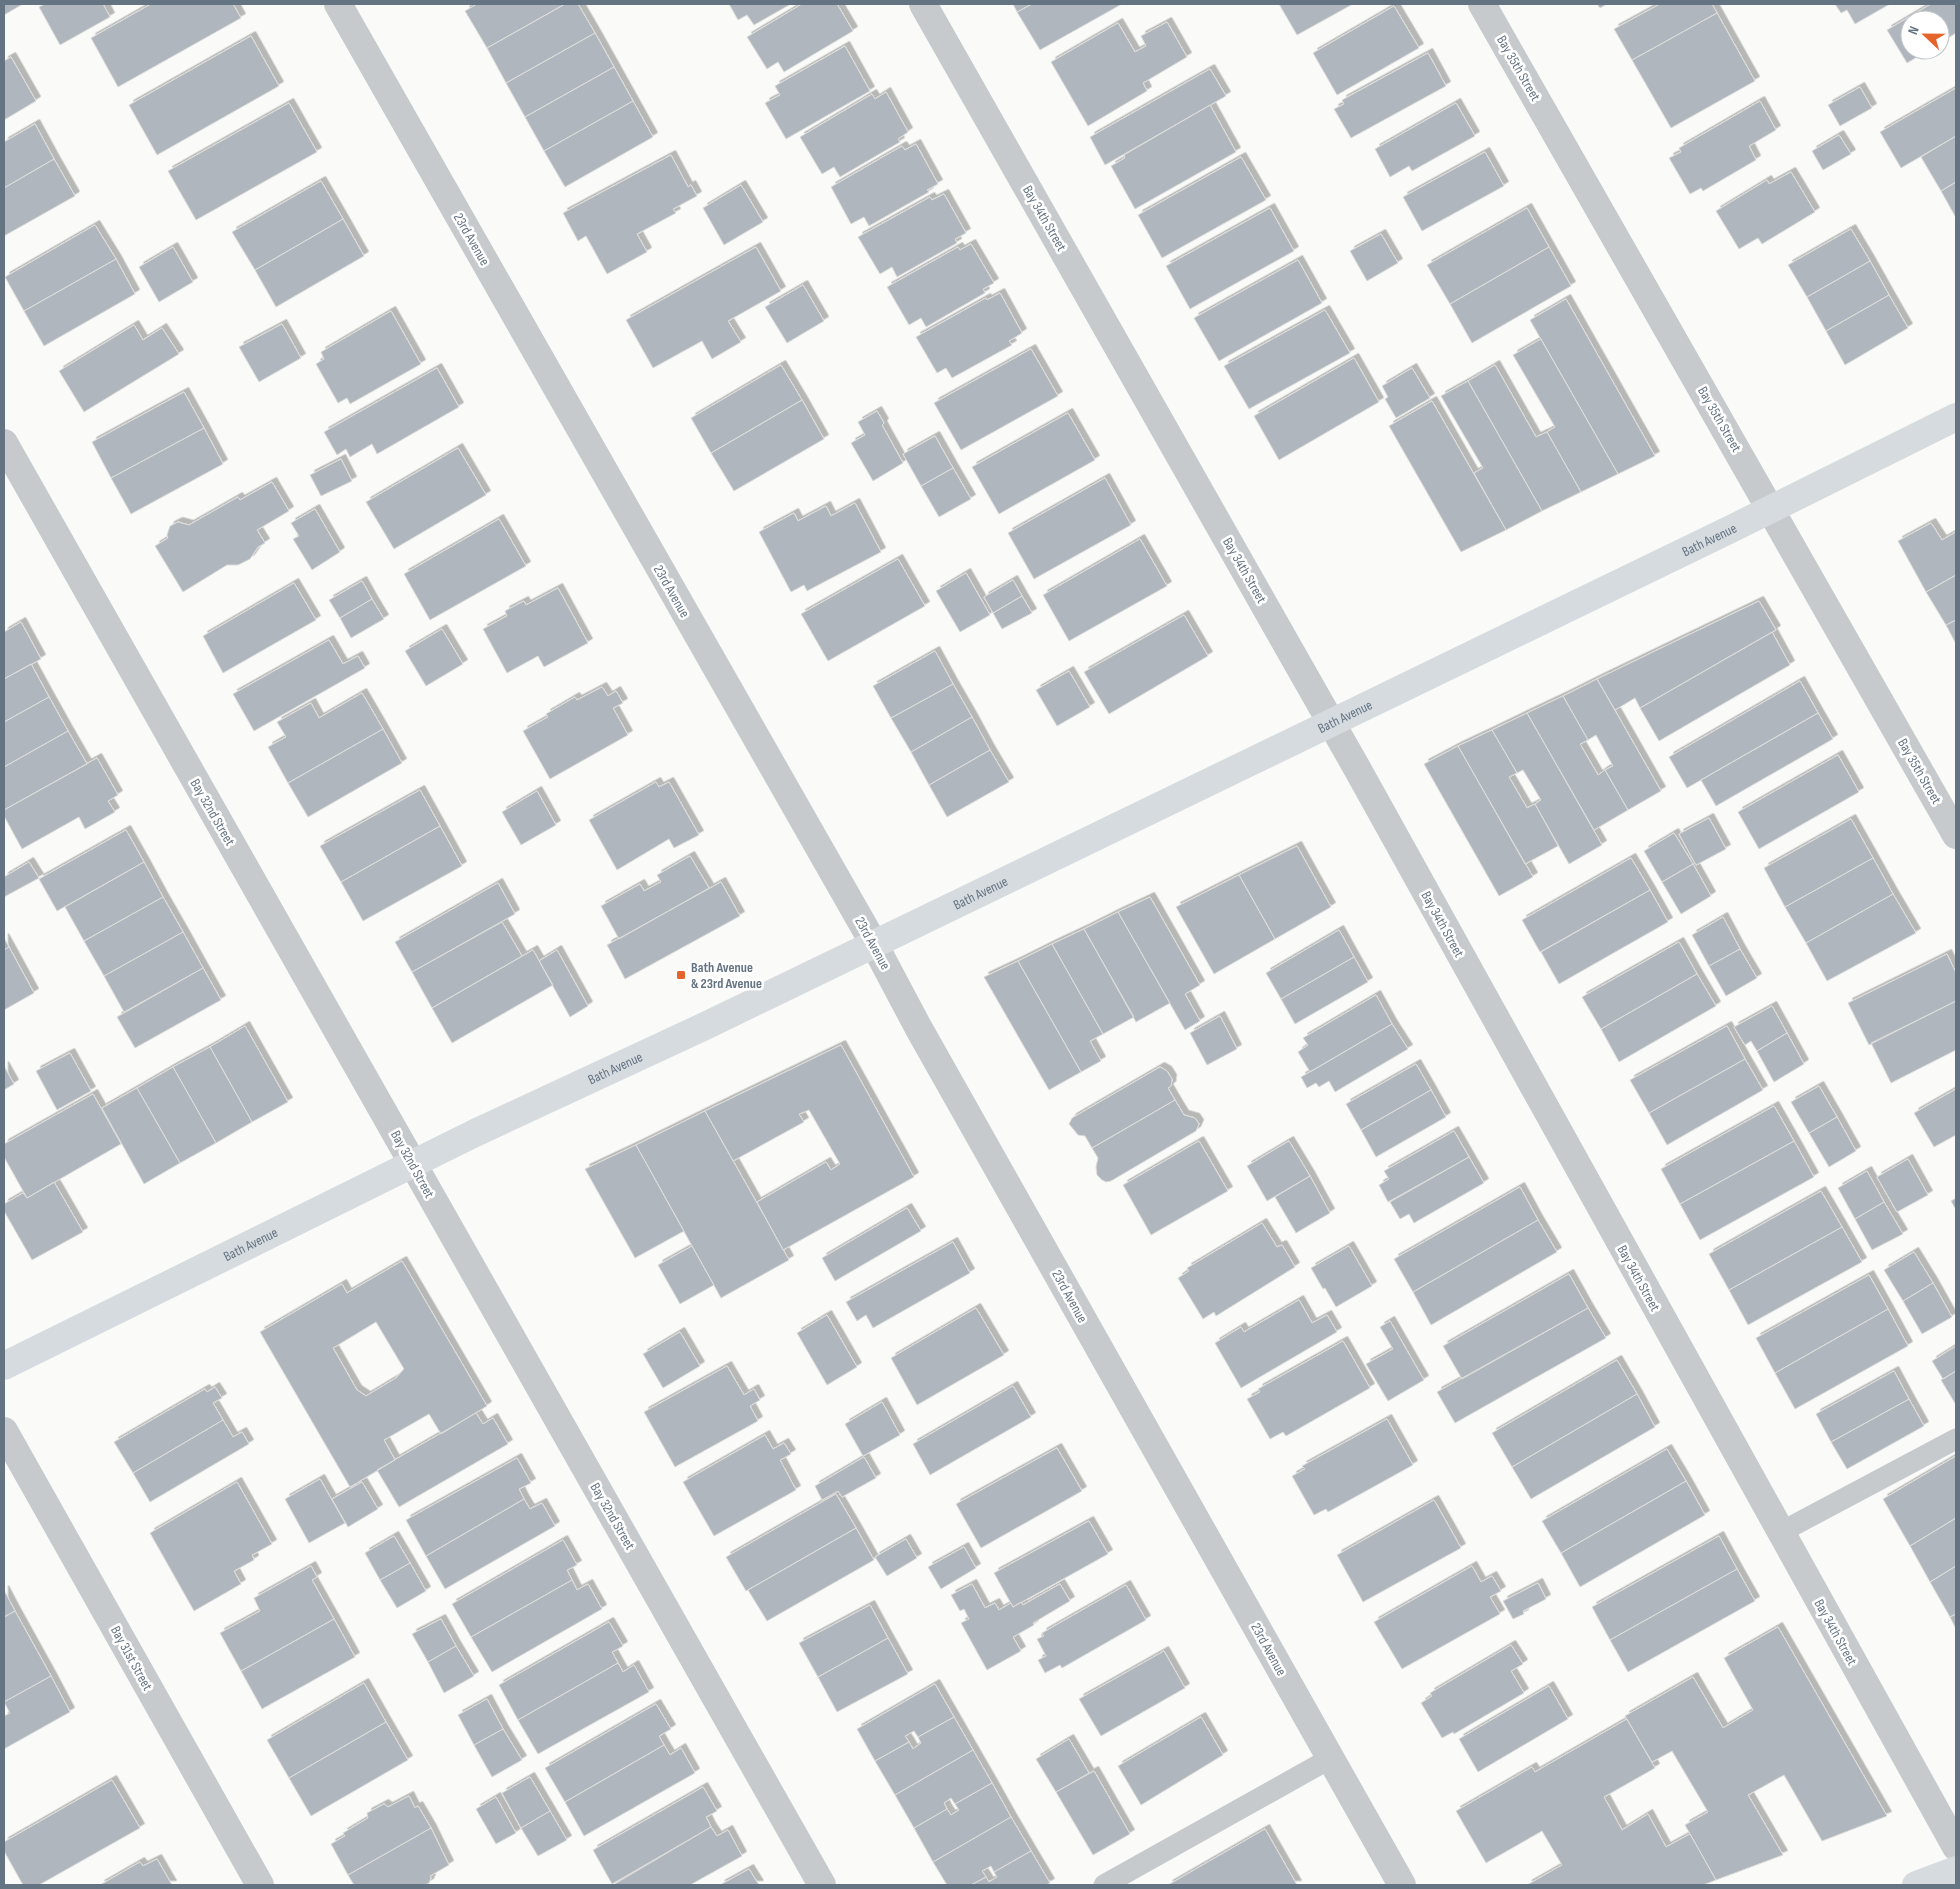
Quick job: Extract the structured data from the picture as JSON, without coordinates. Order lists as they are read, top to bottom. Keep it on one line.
{"streets":{"street":["Bay 35th Street","Bay 34th Street","23rd Avenue","Bath Avenue","Bay 32nd Street","Bay 31st Street"]},"crossings":[["Bay 35th Street","Bath Avenue"],["Bay 34th Street","Bath Avenue"],["23rd Avenue","Bath Avenue"],["Bath Avenue","Bay 32nd Street"]],"places":{"transit":["Bath Avenue & 23rd Avenue"]},"north":"left"}
